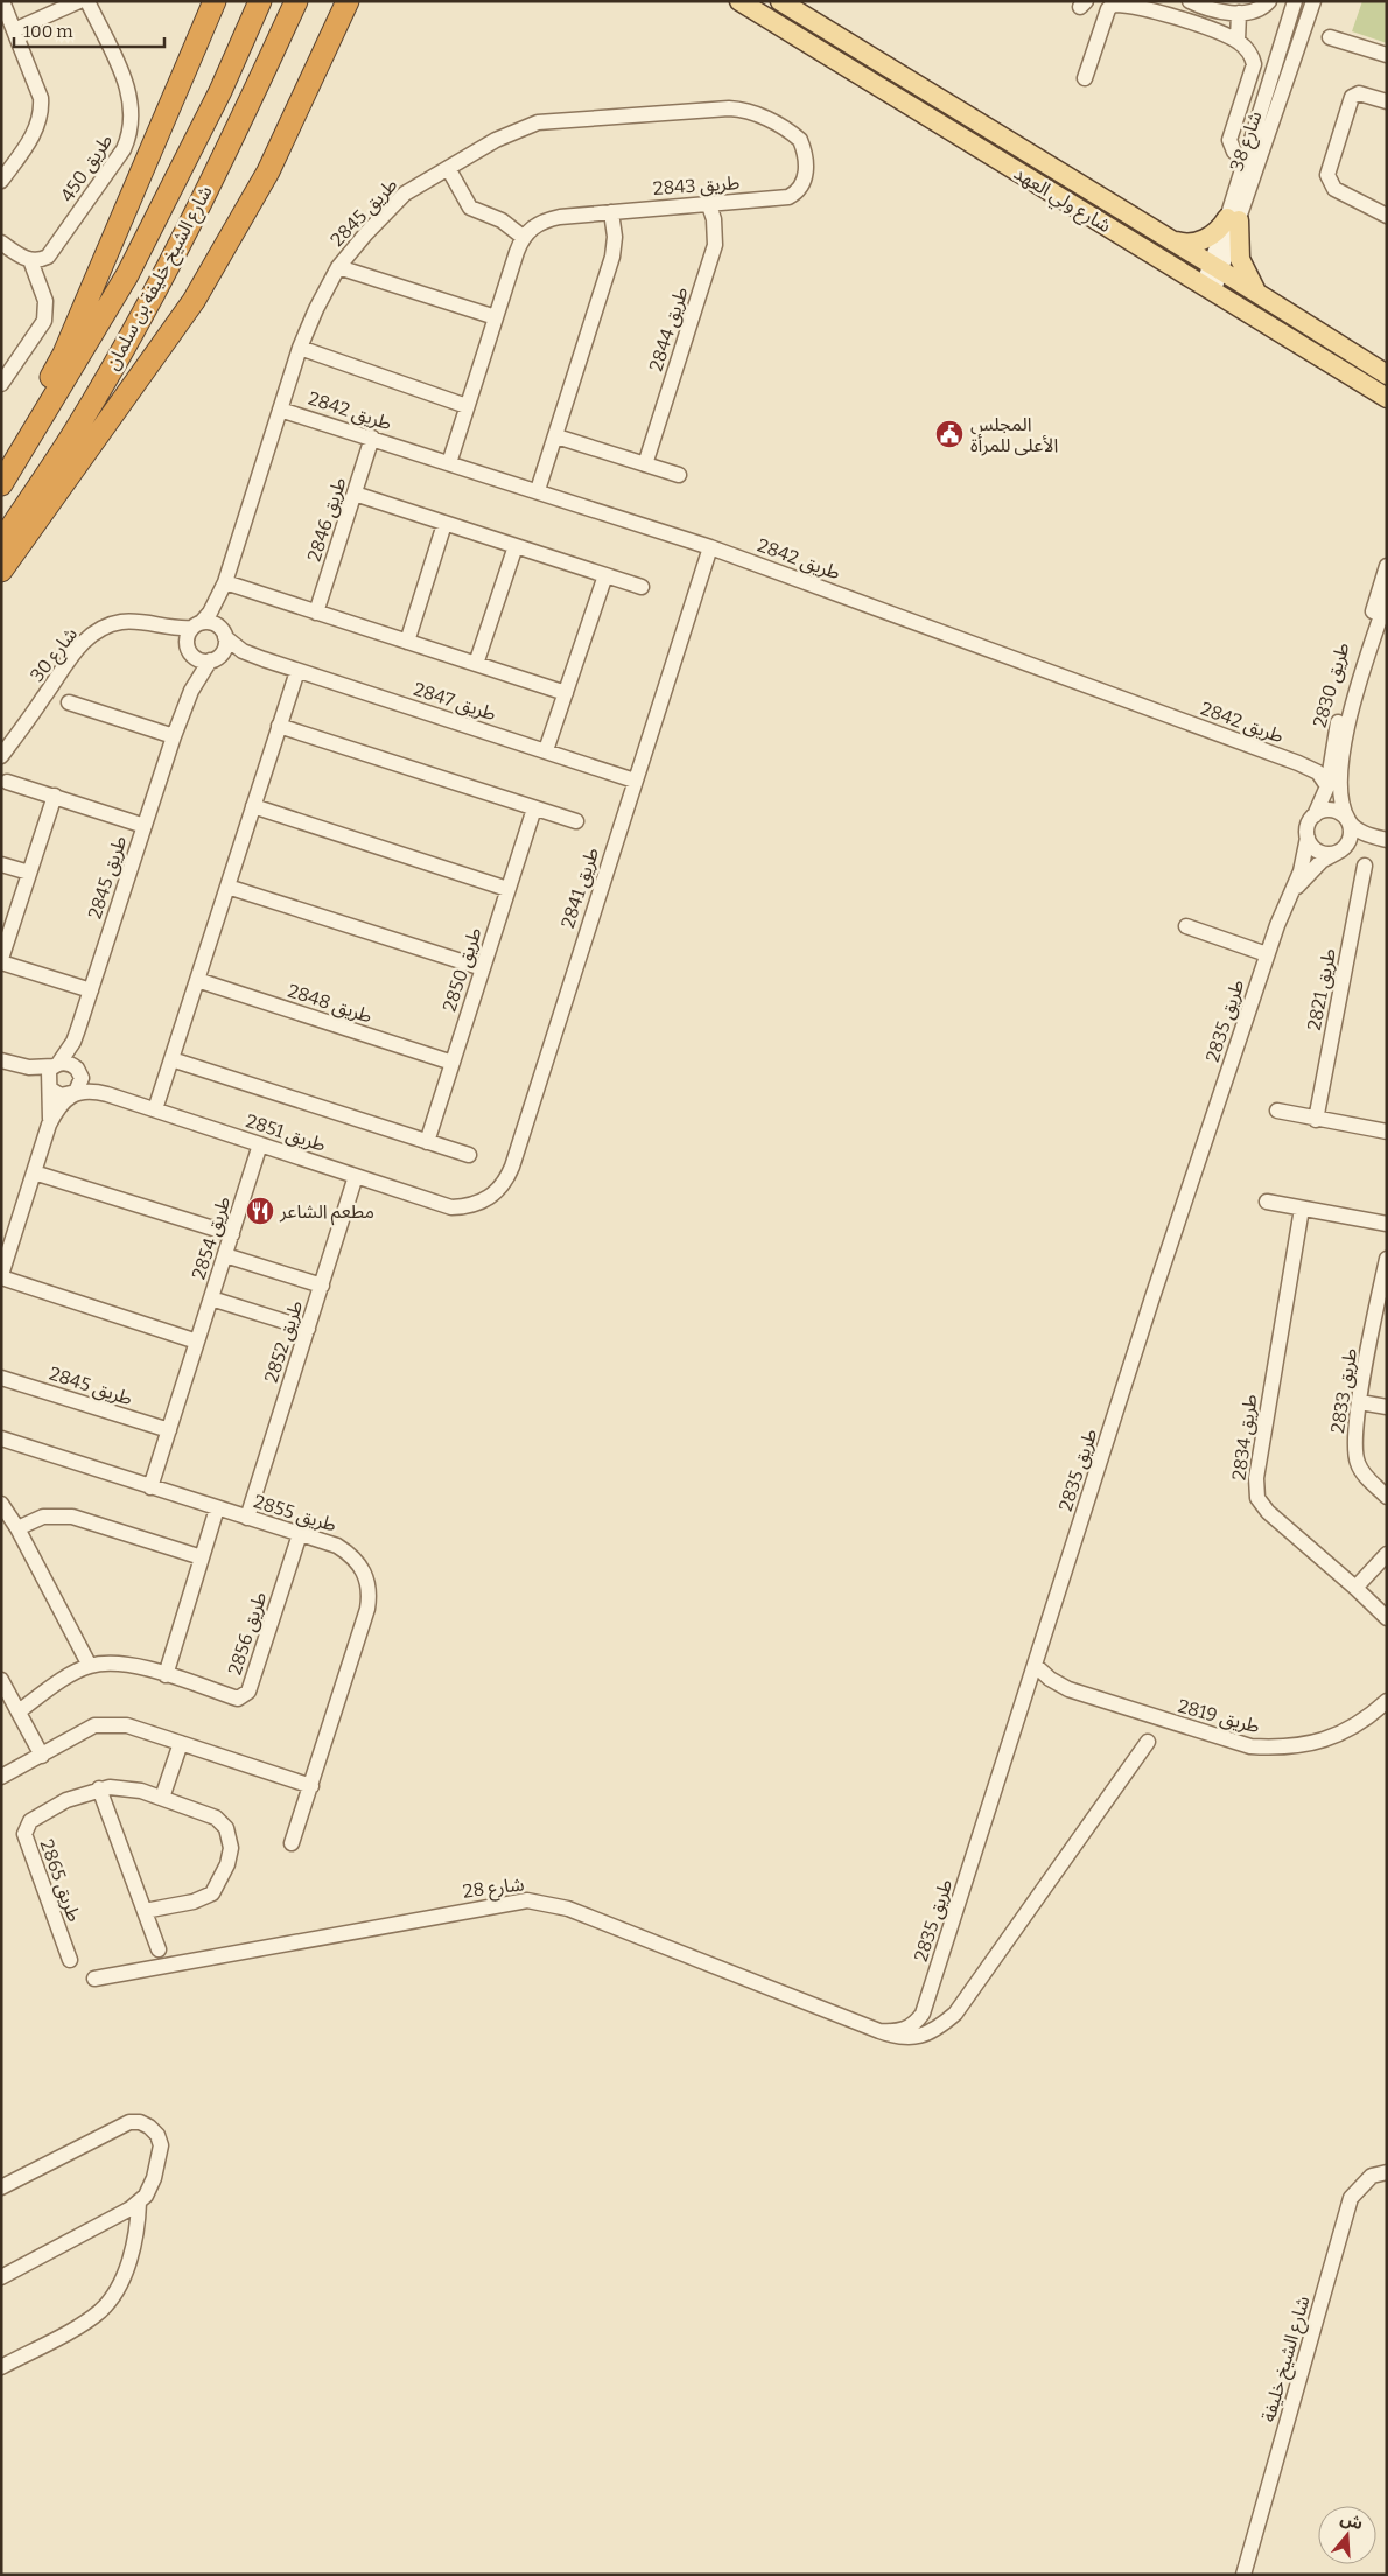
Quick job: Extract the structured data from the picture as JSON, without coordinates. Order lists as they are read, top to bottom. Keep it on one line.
{"streets":{"highway":["شارع الشيخ خليفة بن سلمان"],"main road":["شارع ولي العهد"],"street":["شارع 38","طريق 450","طريق 2843","طريق 2845","طريق 2844","طريق 2842","طريق 2846","شارع 30","طريق 2830","طريق 2847","طريق 2841","طريق 2850","طريق 2821","طريق 2848","طريق 2835","طريق 2851","طريق 2854","طريق 2852","طريق 2833","طريق 2834","طريق 2855","طريق 2856","طريق 2819","طريق 2865","شارع 28","شارع الشيخ خليفة"]},"crossings":[["شارع 38","شارع ولي العهد"],["طريق 2843","طريق 2845"],["طريق 2843","طريق 2844"],["طريق 2845","طريق 2842"],["طريق 2845","شارع 30"],["طريق 2845","طريق 2847"],["طريق 2845","طريق 2851"],["طريق 2845","طريق 2854"],["طريق 2842","طريق 2846"],["طريق 2842","طريق 2830"],["طريق 2842","طريق 2841"],["شارع 30","طريق 2847"],["طريق 2830","طريق 2835"],["طريق 2847","طريق 2841"],["طريق 2841","طريق 2851"],["طريق 2850","طريق 2848"],["طريق 2835","طريق 2819"],["طريق 2835","شارع 28"],["طريق 2851","طريق 2854"],["طريق 2851","طريق 2852"],["طريق 2854","طريق 2855"],["طريق 2852","طريق 2855"],["طريق 2855","طريق 2856"]],"places":{"public building":["المجلس الأعلى للمرأة"],"restaurant":["مطعم الشاعر"]},"scale_bar":"100 m","north":"top"}
